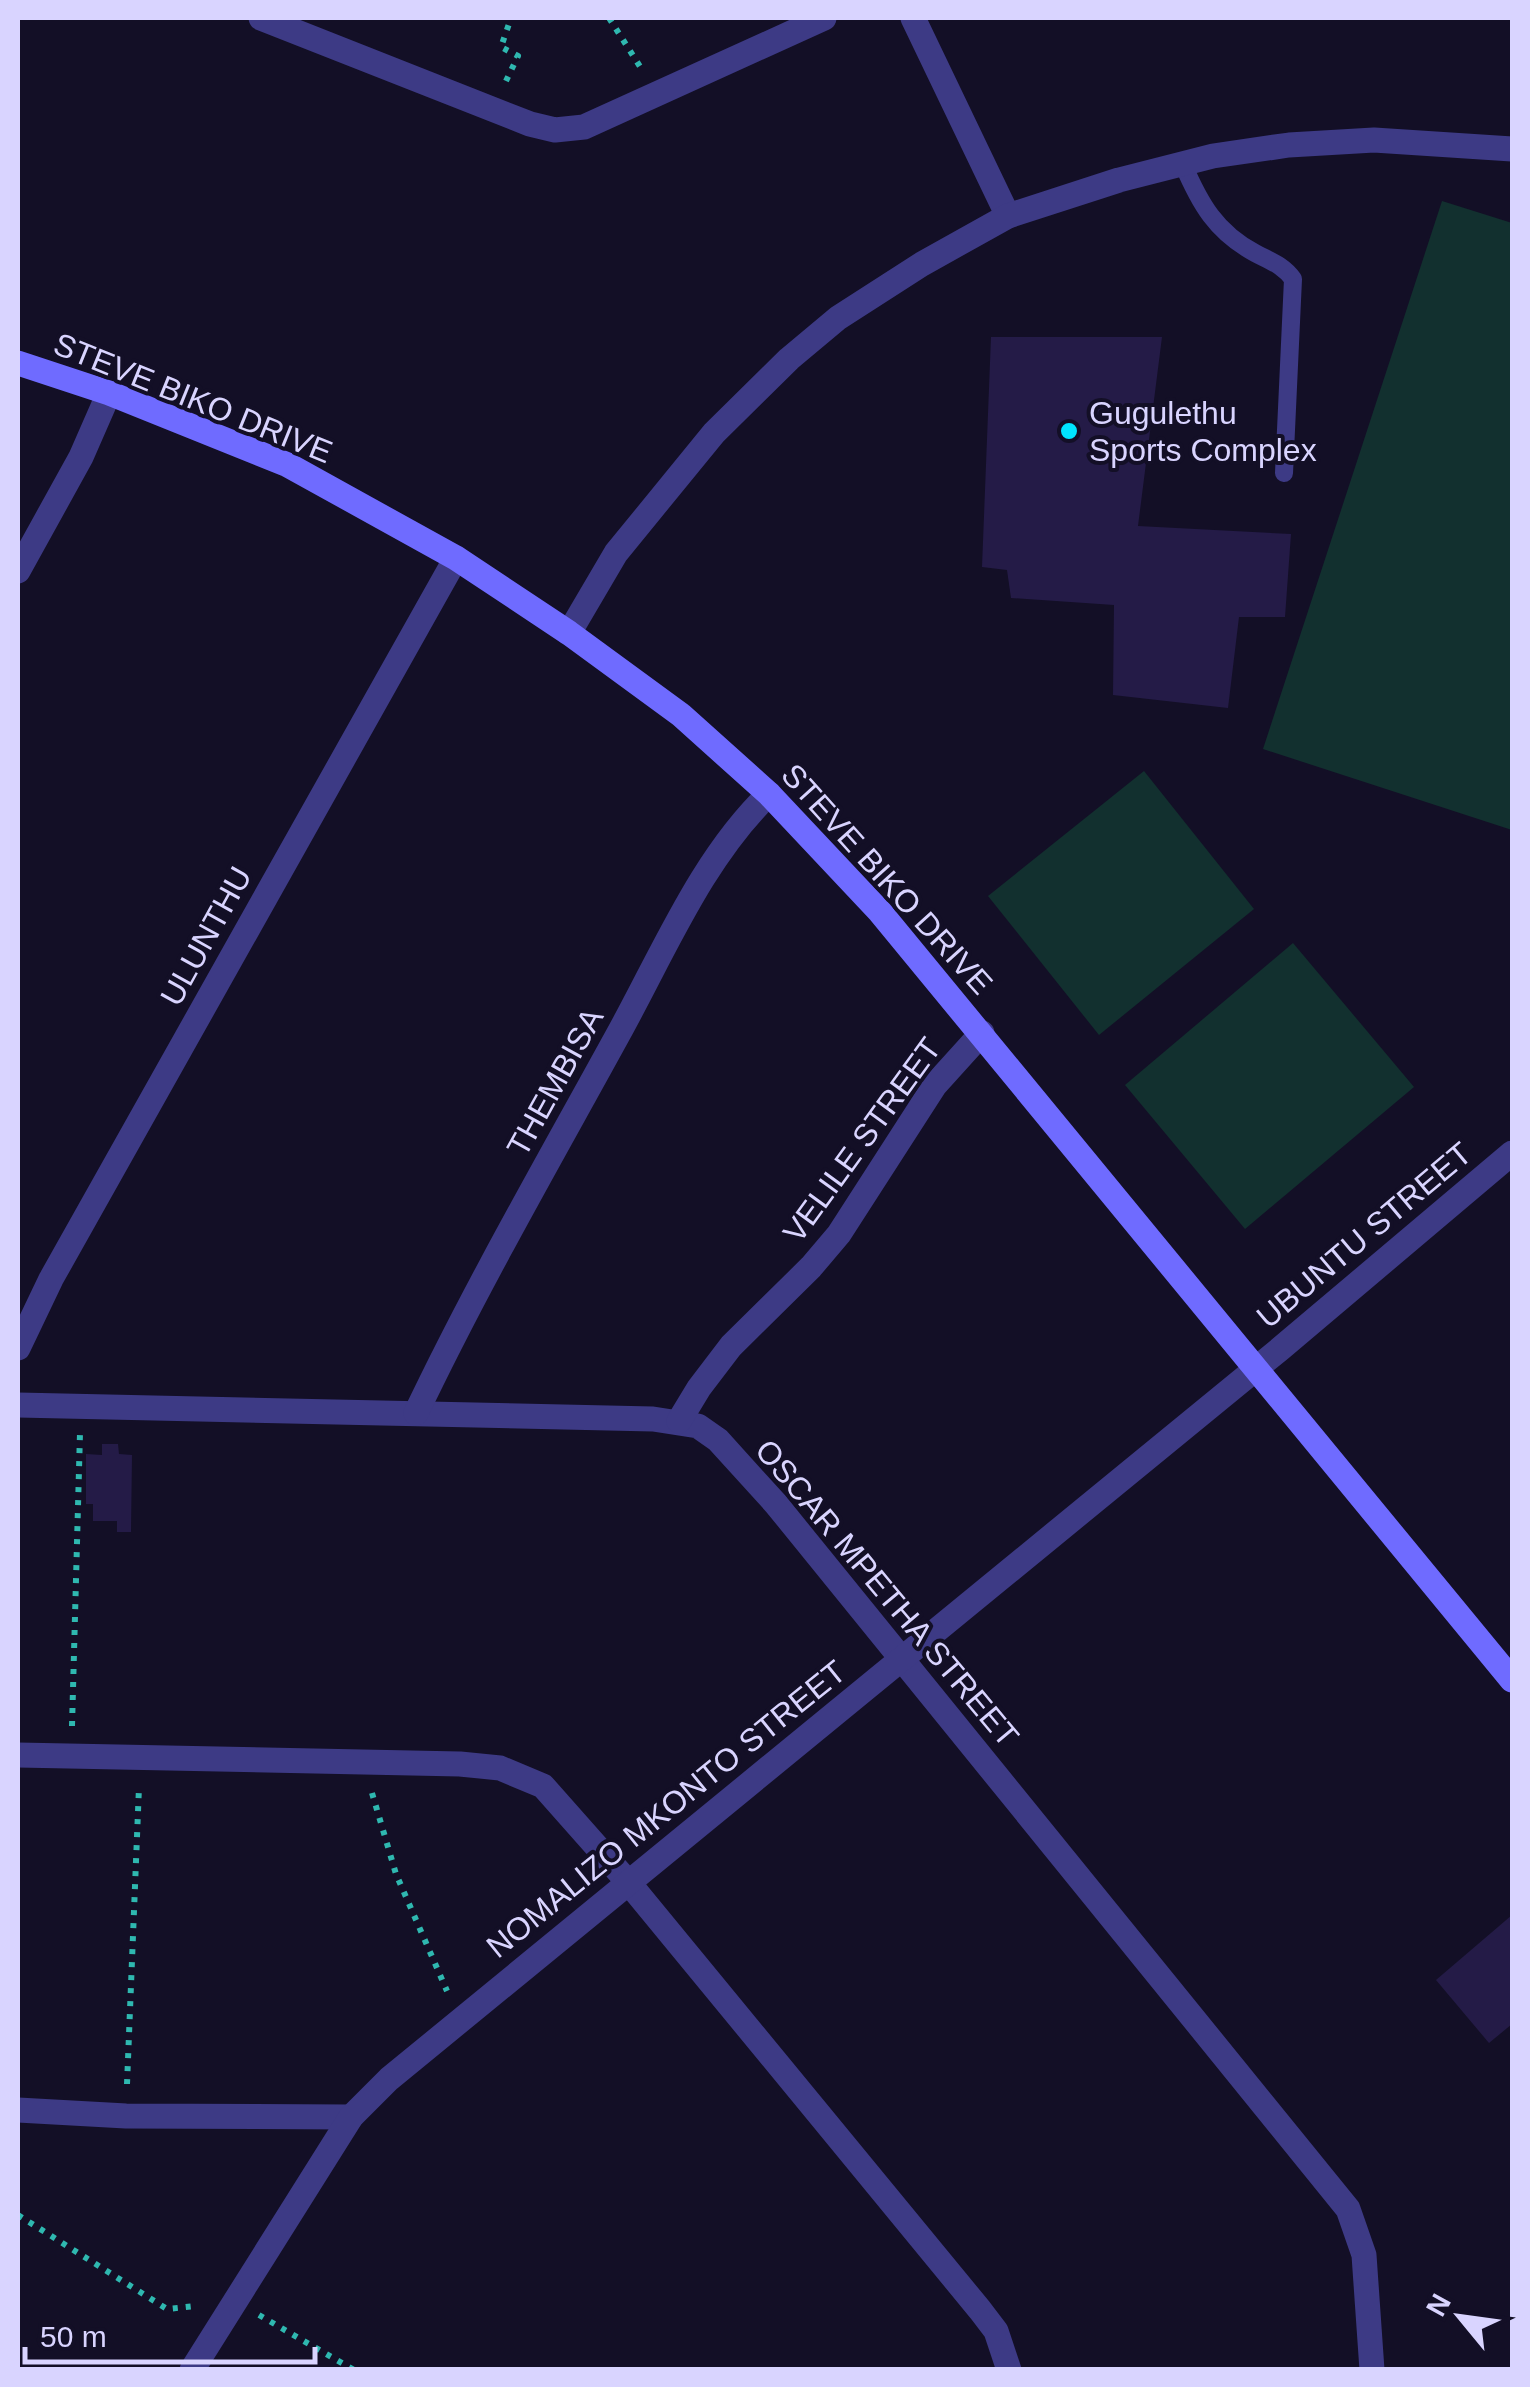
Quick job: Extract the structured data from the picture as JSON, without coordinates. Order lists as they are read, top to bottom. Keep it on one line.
{"streets":{"main road":["STEVE BIKO DRIVE"],"street":["ULUNTHU","THEMBISA","VELILE STREET","UBUNTU STREET","OSCAR MPETHA STREET","NOMALIZO MKONTO STREET"]},"crossings":[["STEVE BIKO DRIVE","ULUNTHU"],["STEVE BIKO DRIVE","THEMBISA"],["STEVE BIKO DRIVE","VELILE STREET"],["STEVE BIKO DRIVE","UBUNTU STREET"],["STEVE BIKO DRIVE","NOMALIZO MKONTO STREET"],["THEMBISA","OSCAR MPETHA STREET"],["VELILE STREET","OSCAR MPETHA STREET"],["UBUNTU STREET","NOMALIZO MKONTO STREET"],["OSCAR MPETHA STREET","NOMALIZO MKONTO STREET"]],"places":["Gugulethu Sports Complex"],"scale_bar":"50 m","north":"top left"}
